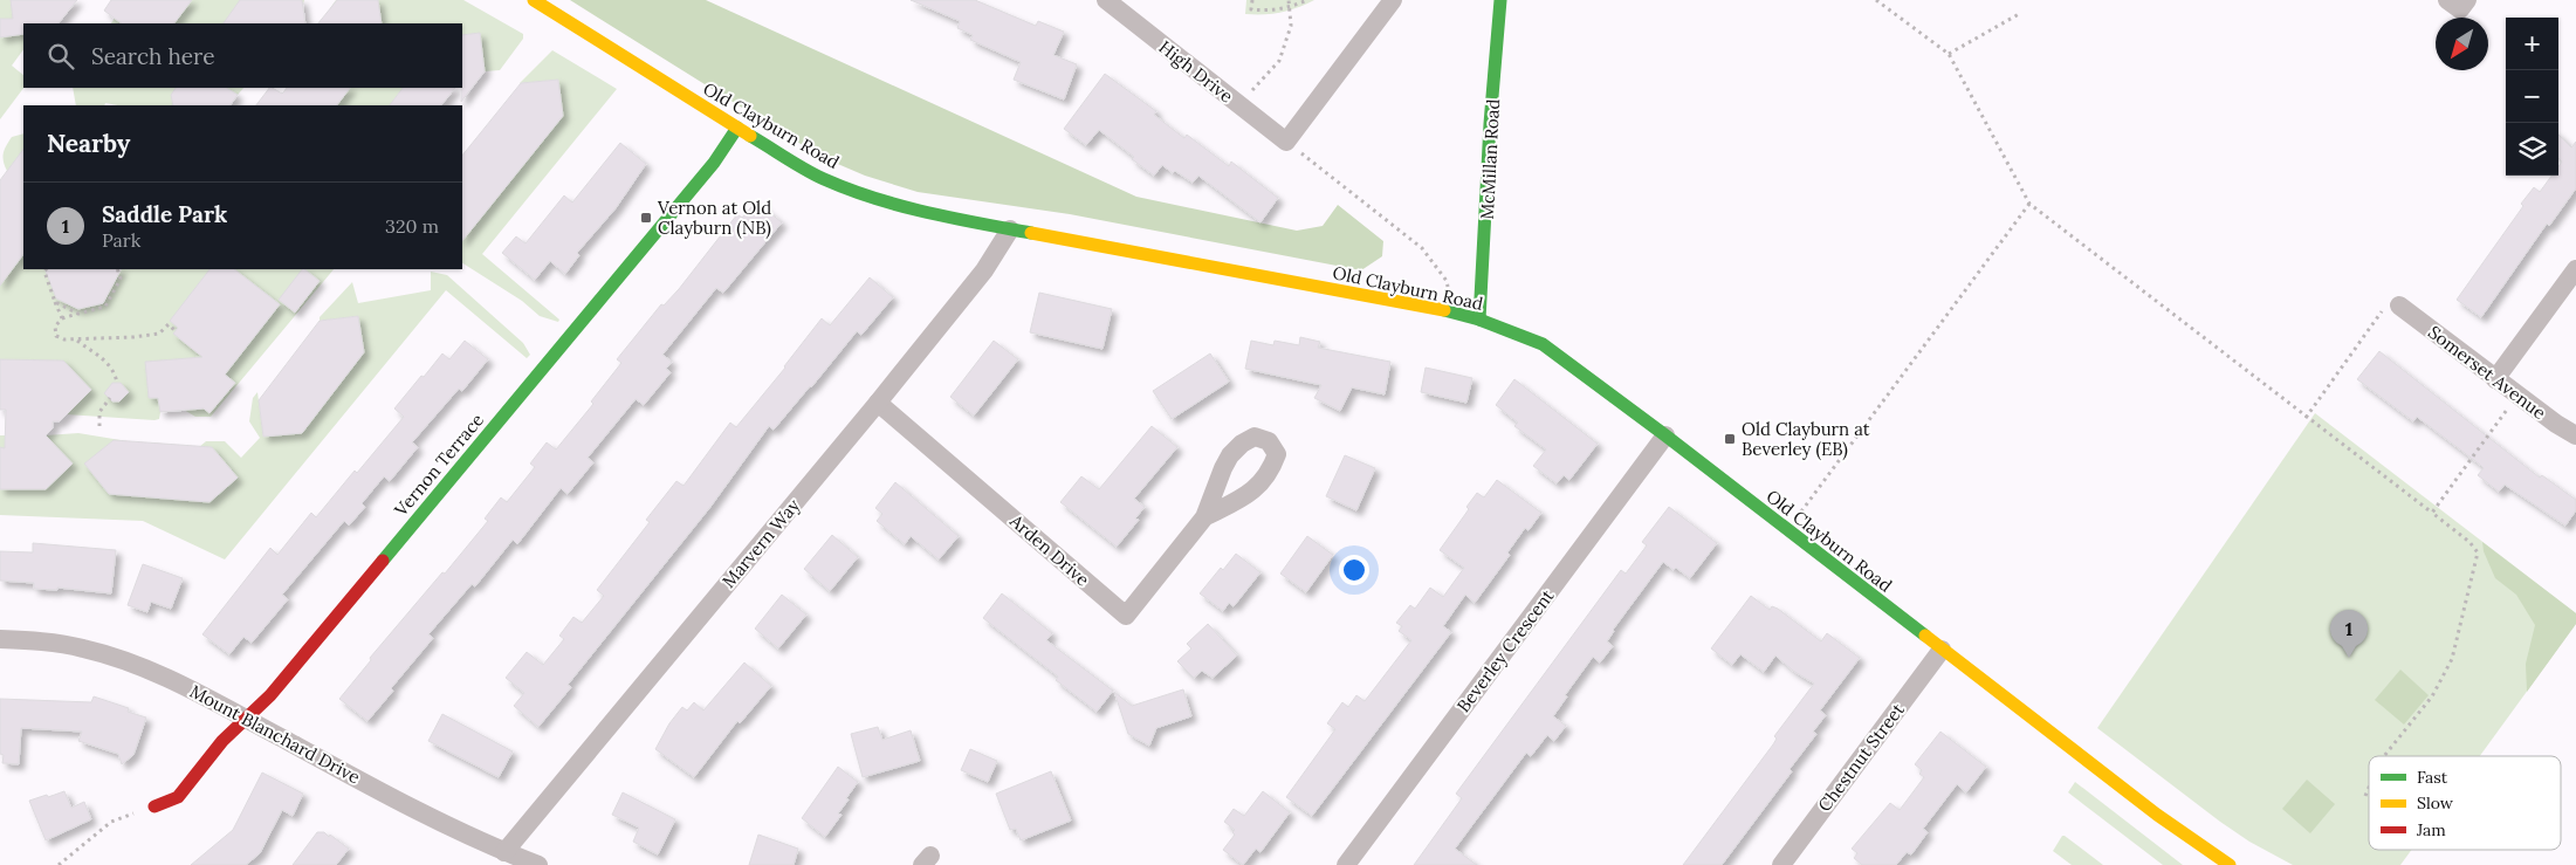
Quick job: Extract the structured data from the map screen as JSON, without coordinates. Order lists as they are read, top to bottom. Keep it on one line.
{"streets":{"main road":["Old Clayburn Road","McMillan Road","Vernon Terrace"],"street":["High Drive","Somerset Avenue","Marvern Way","Arden Drive","Beverley Crescent","Mount Blanchard Drive","Chestnut Street"]},"crossings":[["Old Clayburn Road","McMillan Road"],["Old Clayburn Road","Vernon Terrace"],["Old Clayburn Road","Marvern Way"],["Old Clayburn Road","Beverley Crescent"],["Old Clayburn Road","Chestnut Street"],["Vernon Terrace","Mount Blanchard Drive"],["Marvern Way","Arden Drive"],["Marvern Way","Mount Blanchard Drive"]],"places":{"transit":["Vernon at Old Clayburn (NB)","Old Clayburn at Beverley (EB)"]},"legend":["Fast","Slow","Jam"],"north":"bottom left","page":{"map_buttons":["+","−"],"search":"Search here","heading":"Nearby","list":[{"mark":"1","name":"Saddle Park","note":"Park","value":"320 m"}],"pins":"1"}}
